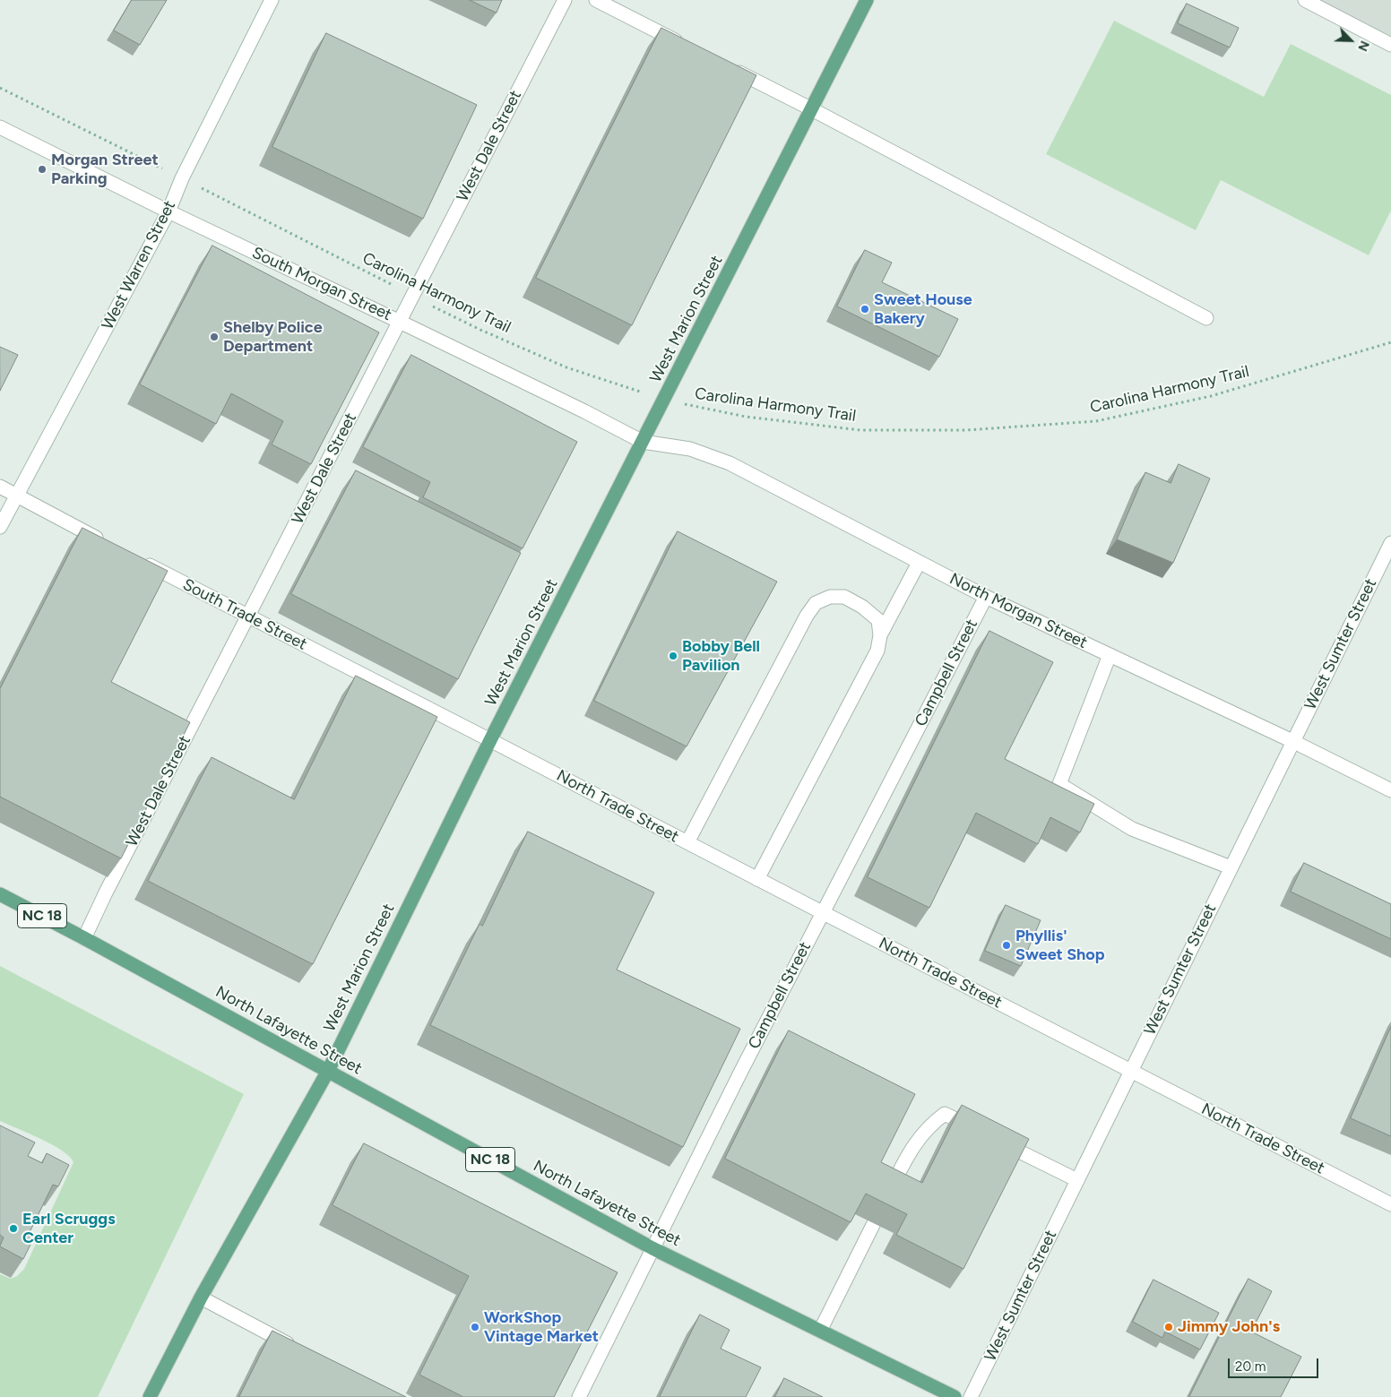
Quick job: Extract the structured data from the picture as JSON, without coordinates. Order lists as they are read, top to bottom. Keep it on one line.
{"streets":{"main road":["West Marion Street","NC 18","North Lafayette Street"],"street":["West Dale Street","West Warren Street","South Morgan Street","North Morgan Street","South Trade Street","West Sumter Street","Campbell Street","North Trade Street"],"path":["Carolina Harmony Trail"]},"crossings":[["West Dale Street","South Morgan Street"],["West Dale Street","Carolina Harmony Trail"],["West Dale Street","South Trade Street"],["West Dale Street","NC 18"],["West Dale Street","North Lafayette Street"],["West Warren Street","South Morgan Street"],["West Warren Street","Carolina Harmony Trail"],["South Morgan Street","West Marion Street"],["South Morgan Street","North Morgan Street"],["Carolina Harmony Trail","West Marion Street"],["West Marion Street","North Morgan Street"],["West Marion Street","South Trade Street"],["West Marion Street","North Trade Street"],["West Marion Street","North Lafayette Street"],["North Morgan Street","West Sumter Street"],["North Morgan Street","Campbell Street"],["South Trade Street","North Trade Street"],["West Sumter Street","North Trade Street"],["Campbell Street","North Trade Street"],["Campbell Street","North Lafayette Street"],["NC 18","North Lafayette Street"]],"places":["Morgan Street Parking","Sweet House Bakery","Shelby Police Department","Bobby Bell Pavilion","Phyllis' Sweet Shop","Earl Scruggs Center","WorkShop Vintage Market","Jimmy John's"],"scale_bar":"20 m","north":"bottom right"}
